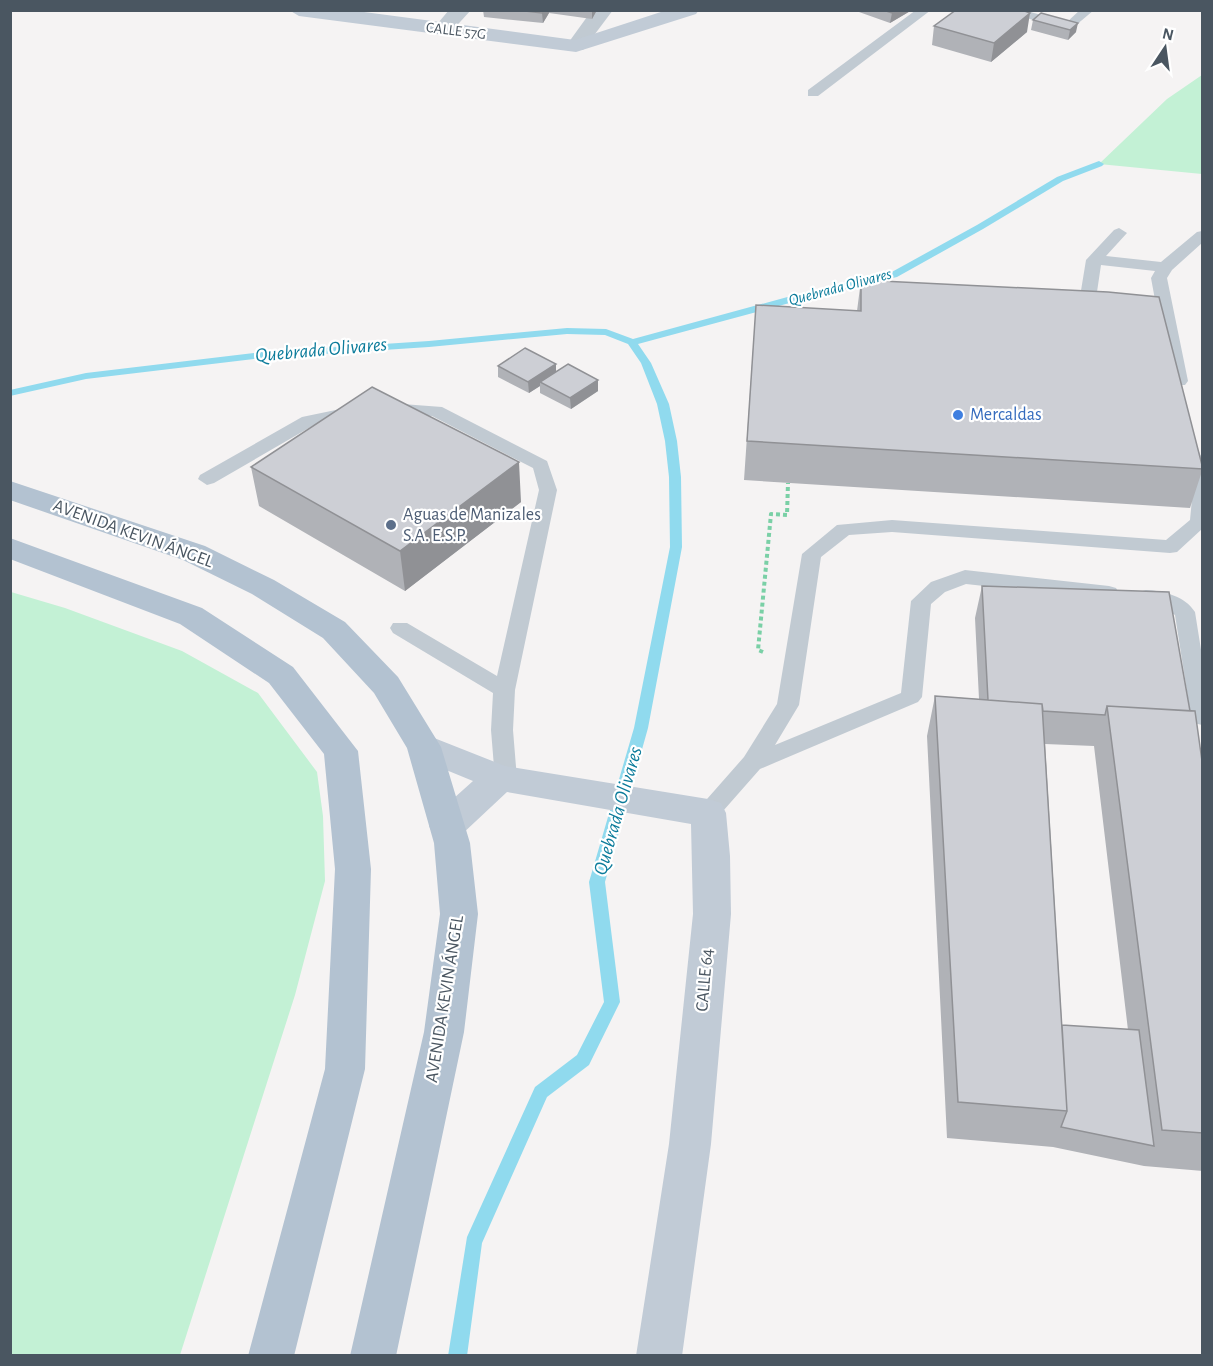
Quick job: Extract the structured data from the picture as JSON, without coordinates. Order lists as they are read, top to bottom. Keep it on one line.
{"streets":{"main road":["CALLE 57G","AVENIDA KEVIN ÁNGEL","CALLE 64"]},"water":["Quebrada Olivares"],"places":["Mercaldas","Aguas de Manizales S.A. E.S.P."],"north":"top"}
